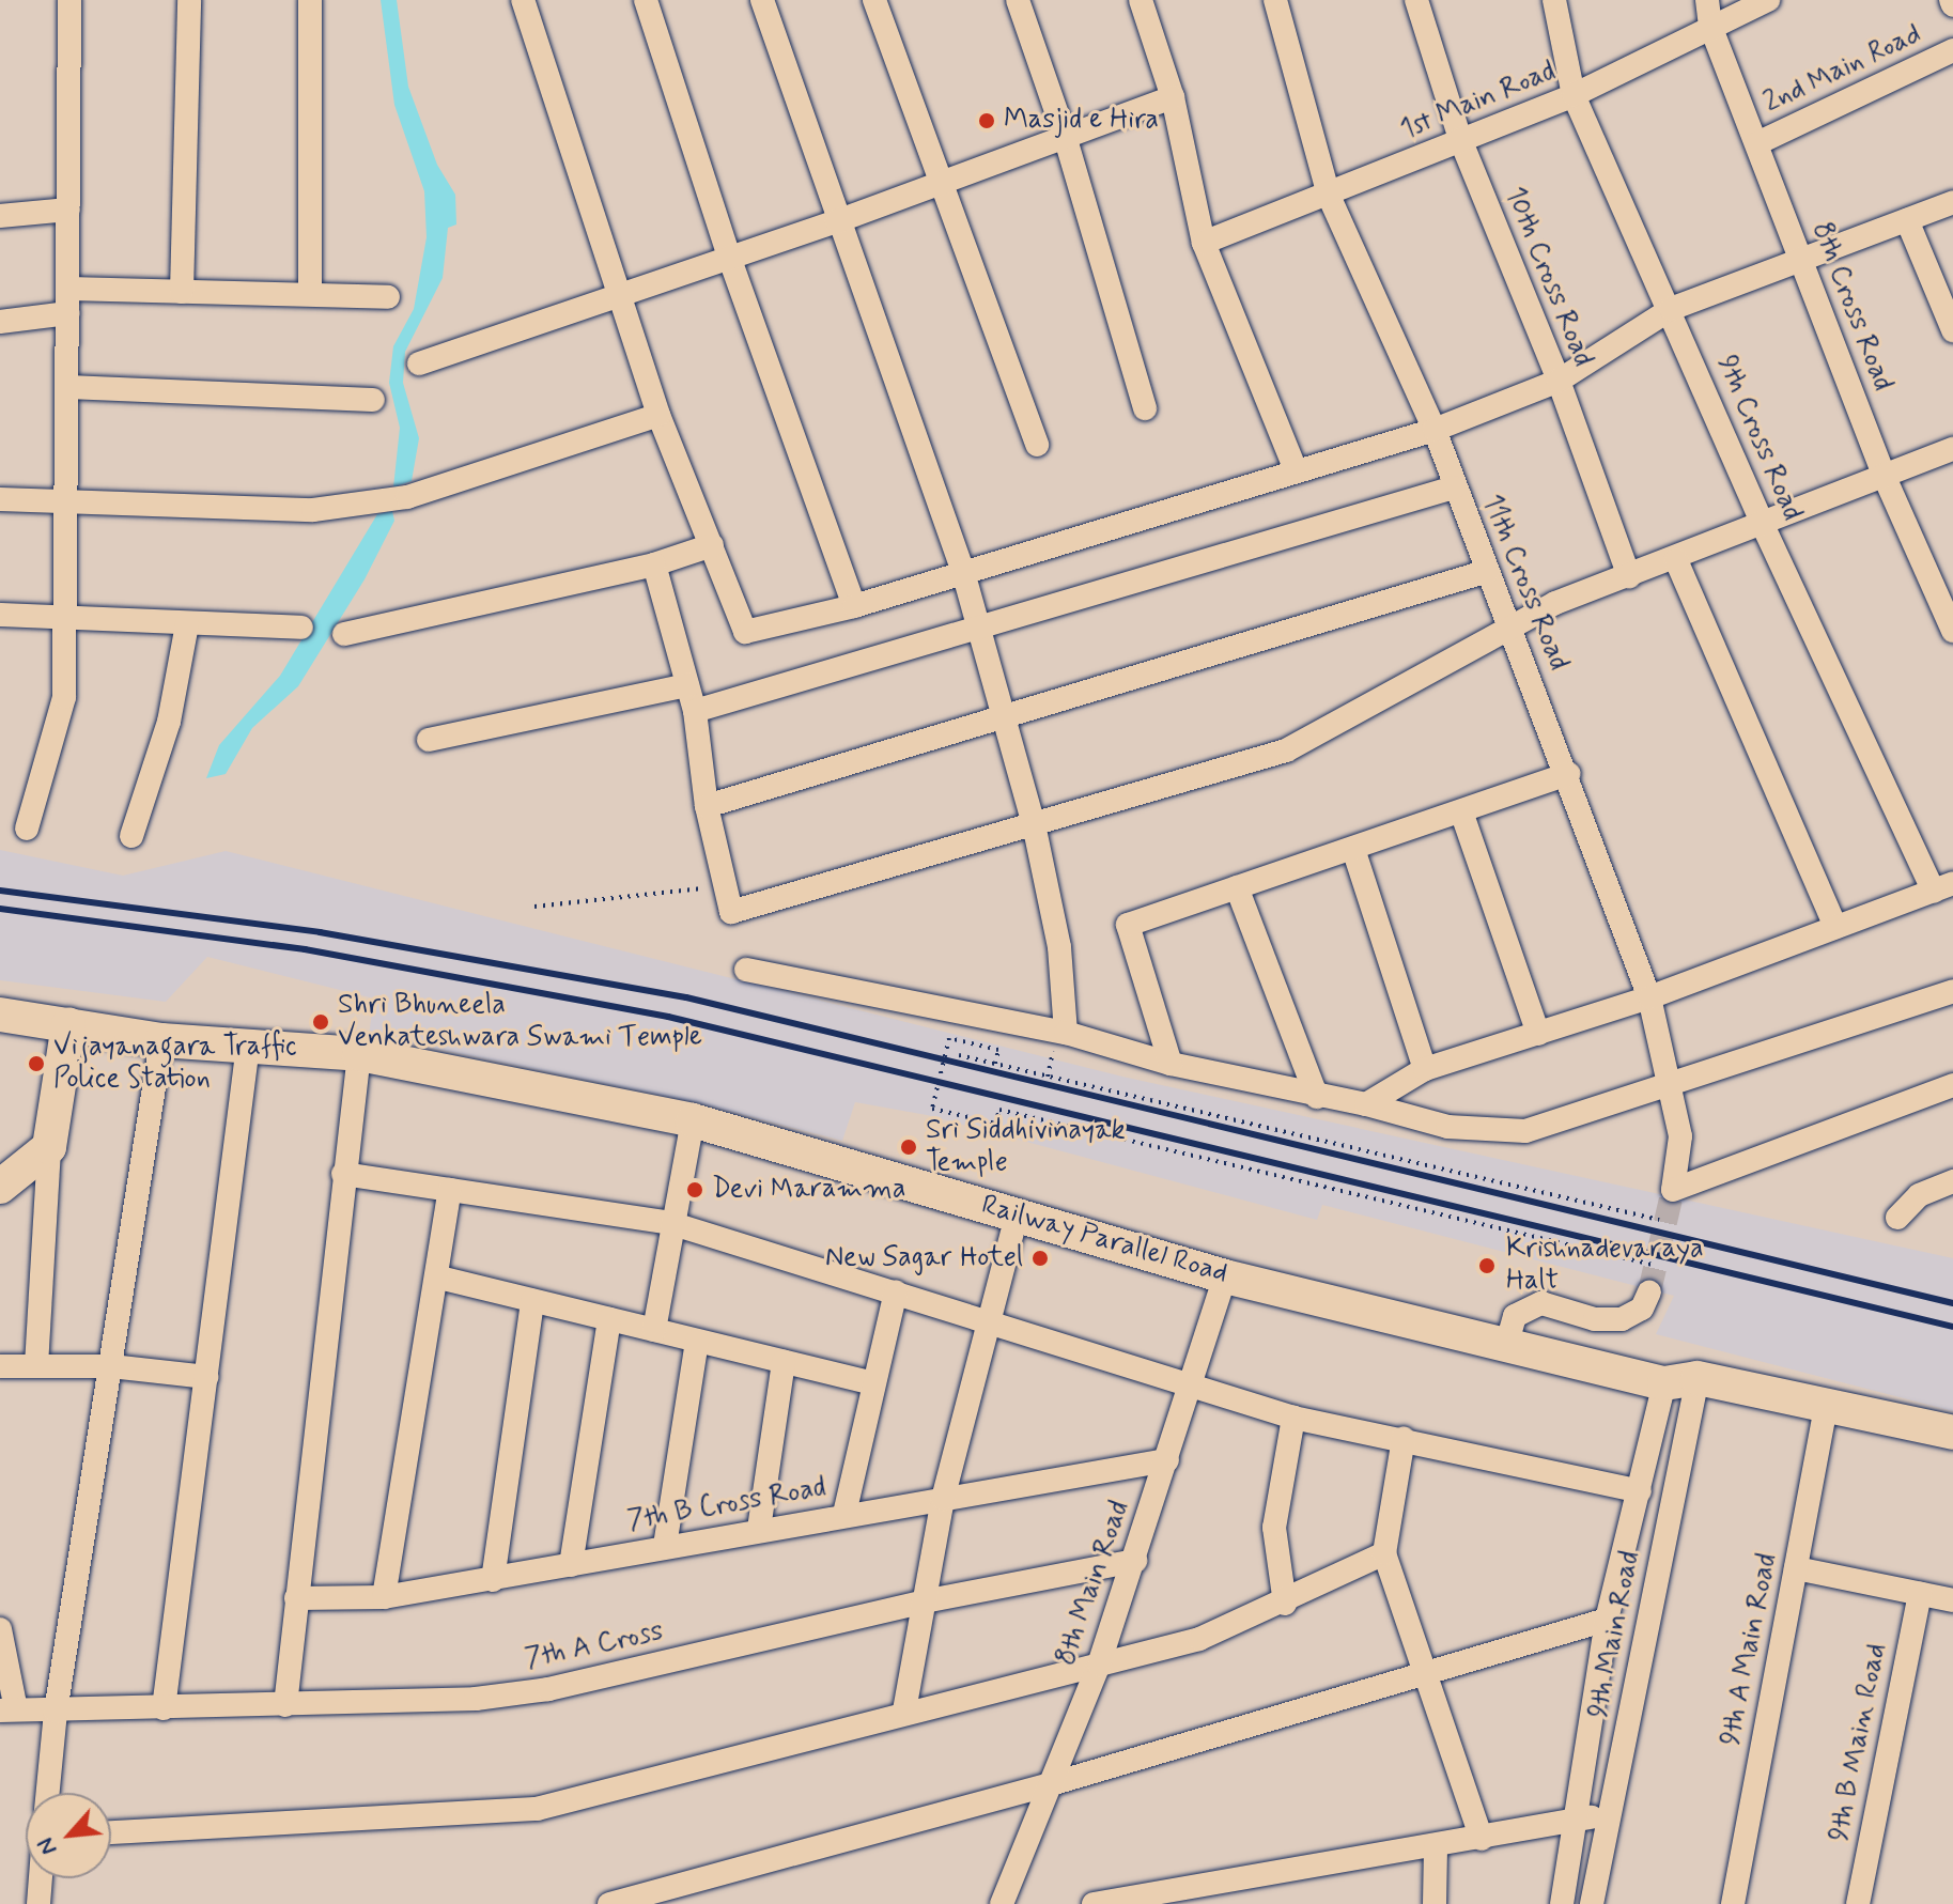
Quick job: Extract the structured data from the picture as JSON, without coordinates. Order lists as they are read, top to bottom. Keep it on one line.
{"streets":{"street":["2nd Main Road","1st Main Road","10th Cross Road","8th Cross Road","9th Cross Road","11th Cross Road","Railway Parallel Road","7th B Cross Road","8th Main Road","9th Main Road","7th A Cross","9th A Main Road","9th B Main Road"]},"crossings":[["2nd Main Road","8th Cross Road"],["1st Main Road","10th Cross Road"],["1st Main Road","8th Cross Road"],["1st Main Road","9th Cross Road"],["1st Main Road","11th Cross Road"],["Railway Parallel Road","8th Main Road"],["Railway Parallel Road","9th Main Road"],["Railway Parallel Road","9th A Main Road"],["7th B Cross Road","8th Main Road"],["8th Main Road","7th A Cross"]],"places":["Masjid e Hira","Shri Bhuneela Venkateshwara Swami Temple","Vijayanagara Traffic Police Station","Sri Siddhivinayak Temple","Devi Maramma","New Sagar Hotel","Krishnadevaraya Halt"],"north":"bottom left"}
